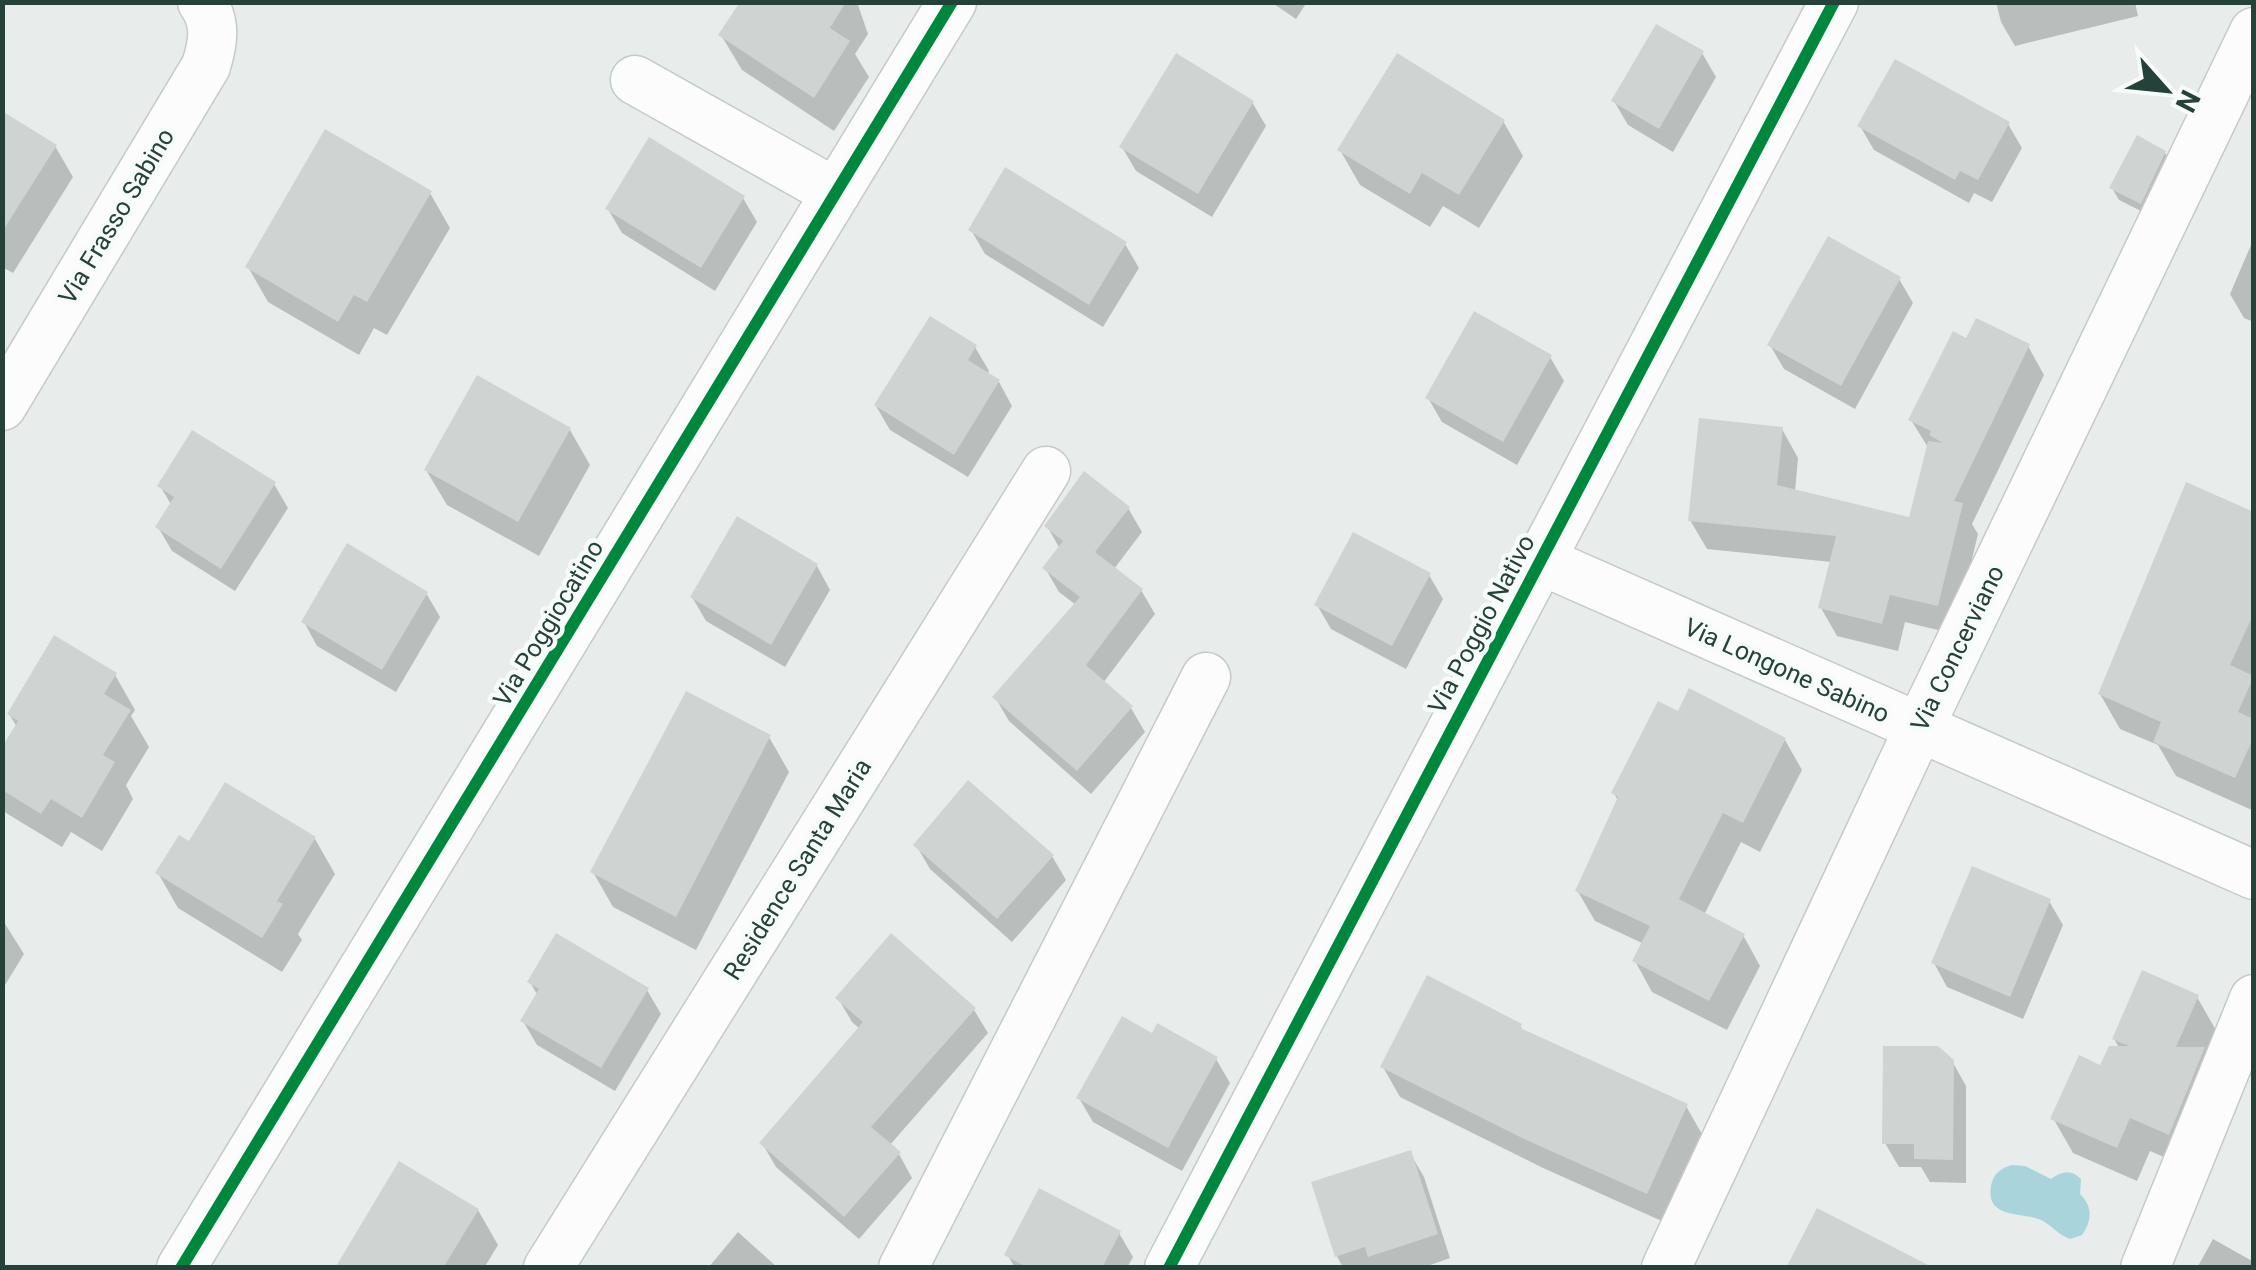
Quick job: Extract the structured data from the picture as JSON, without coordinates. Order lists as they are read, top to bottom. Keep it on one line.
{"streets":{"street":["Via Frasso Sabino","Via Poggiocatino","Via Poggio Nativo","Via Concerviano","Via Longone Sabino","Residence Santa Maria"]},"crossings":[["Via Poggio Nativo","Via Longone Sabino"],["Via Concerviano","Via Longone Sabino"]],"north":"bottom right"}
